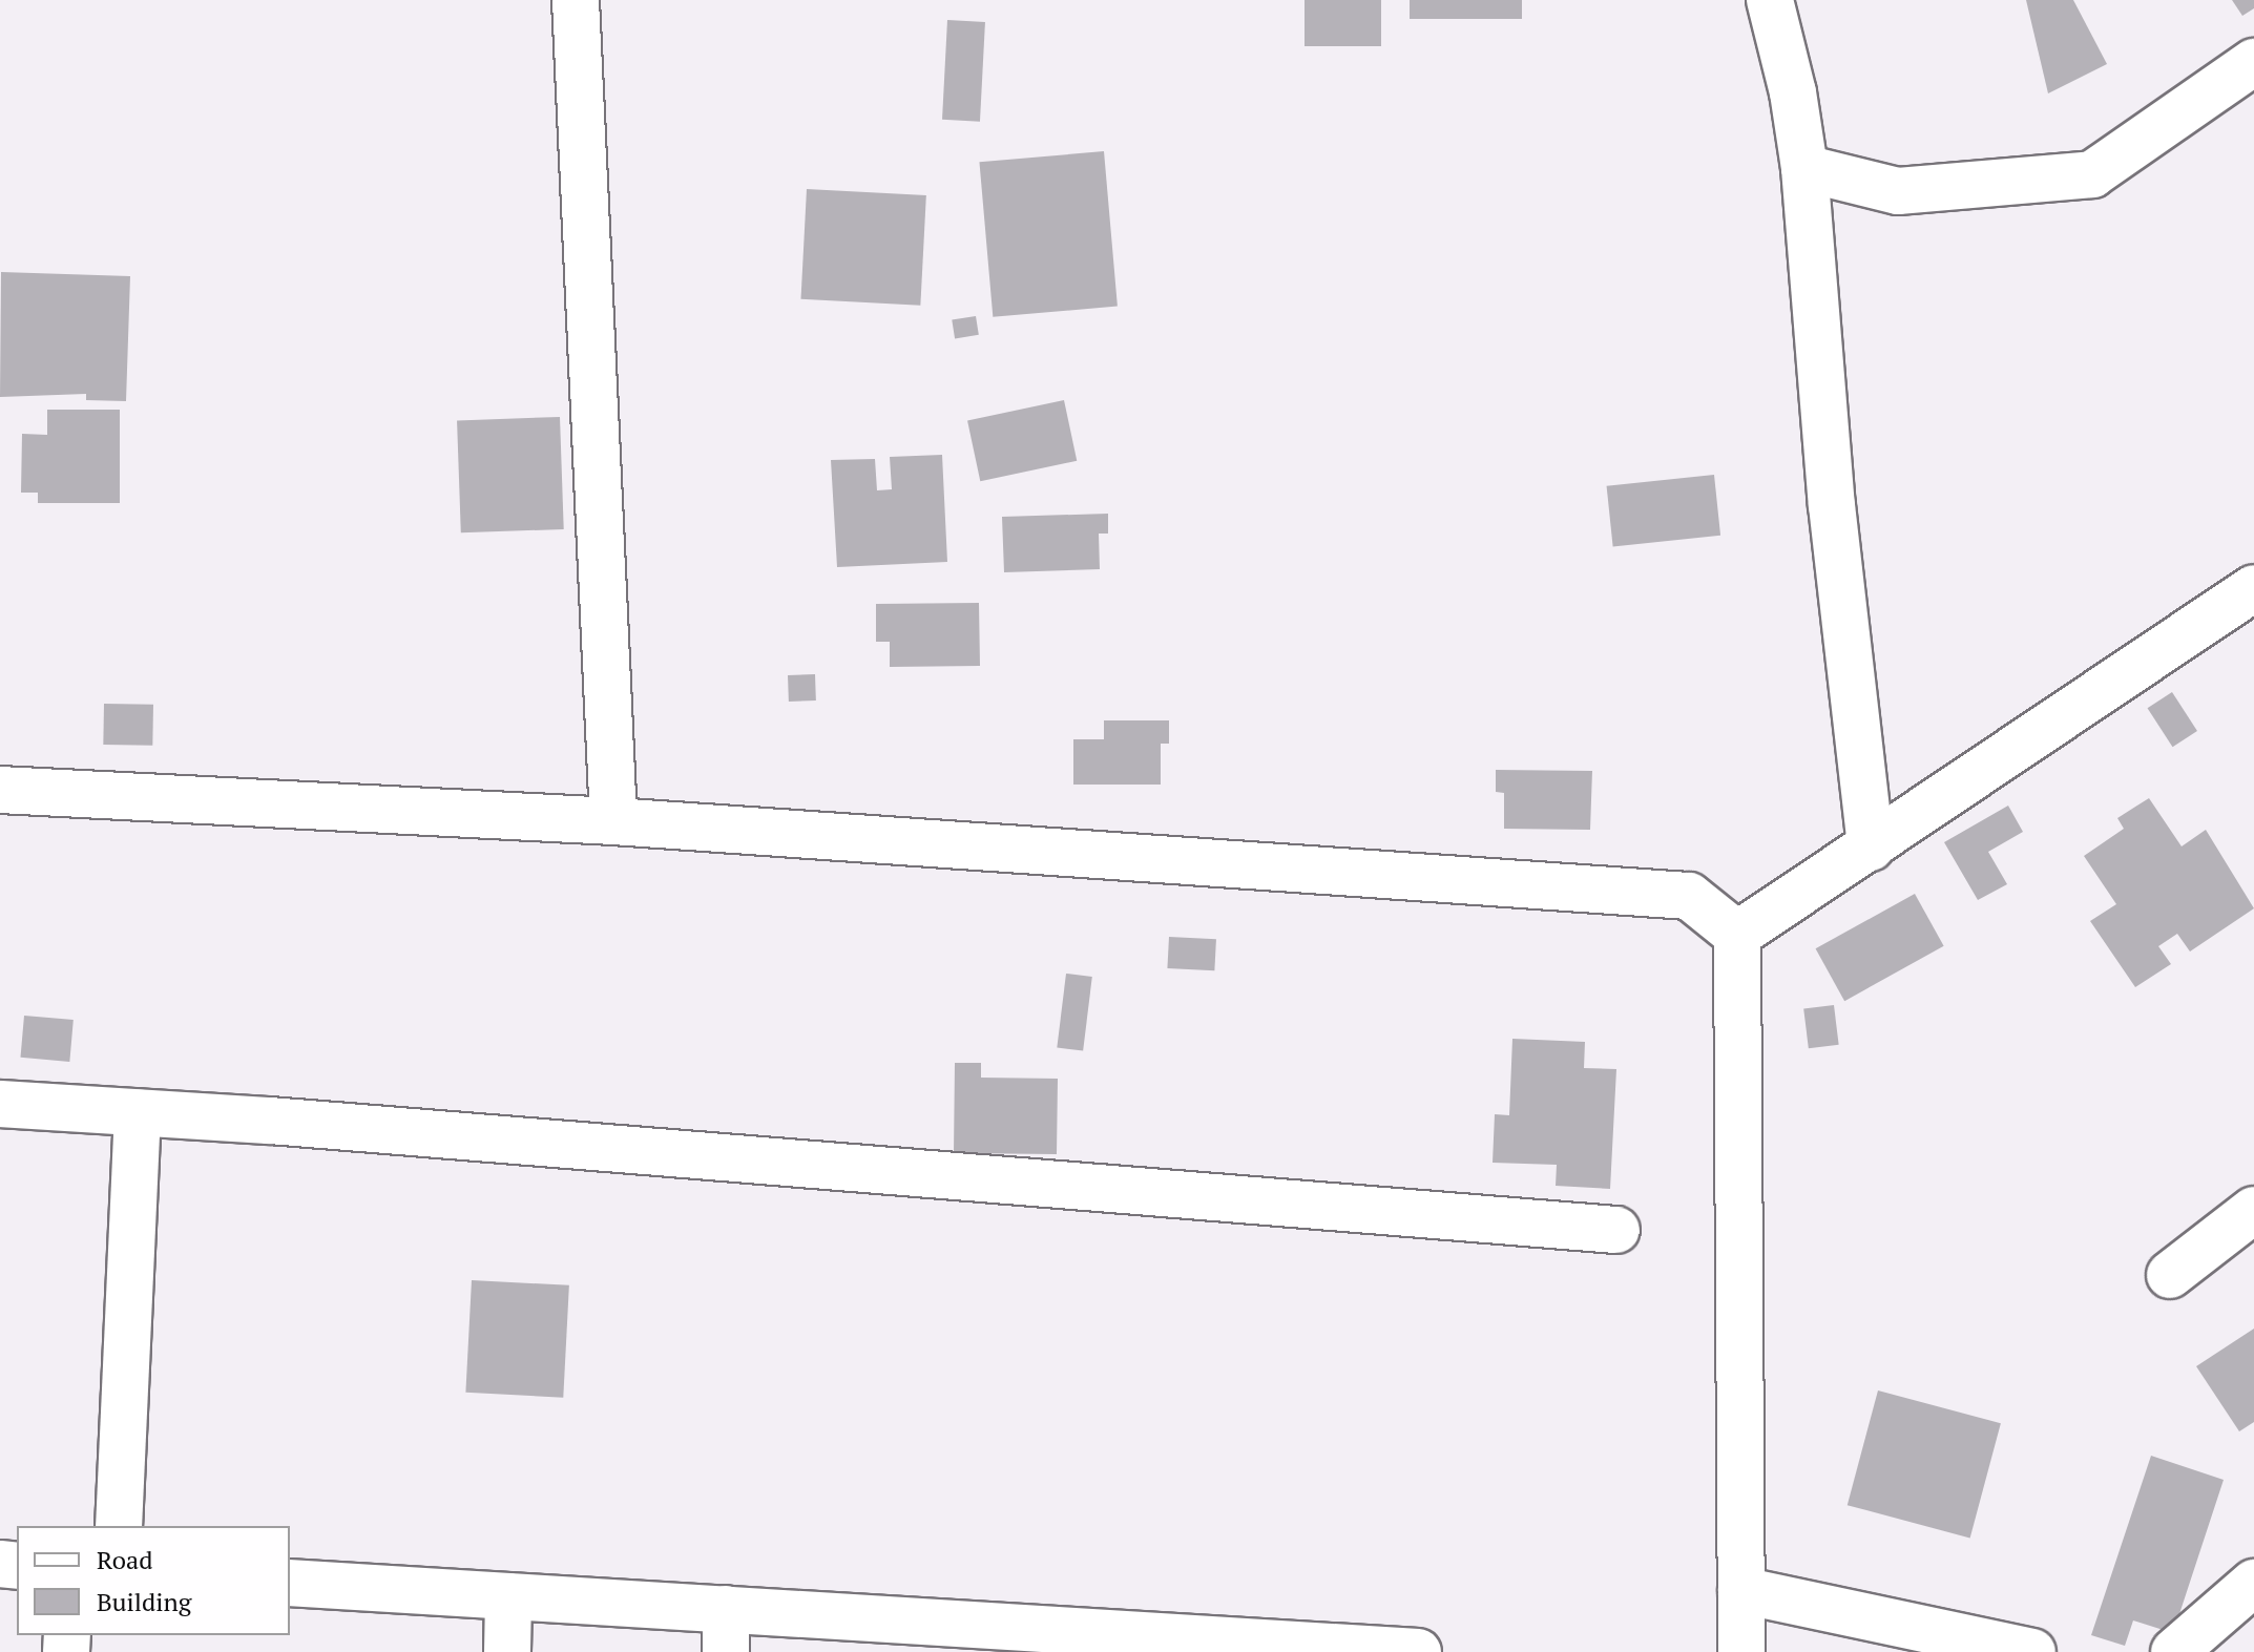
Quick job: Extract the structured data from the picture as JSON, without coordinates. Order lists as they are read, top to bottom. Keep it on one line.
{"legend":["Road","Building"]}
